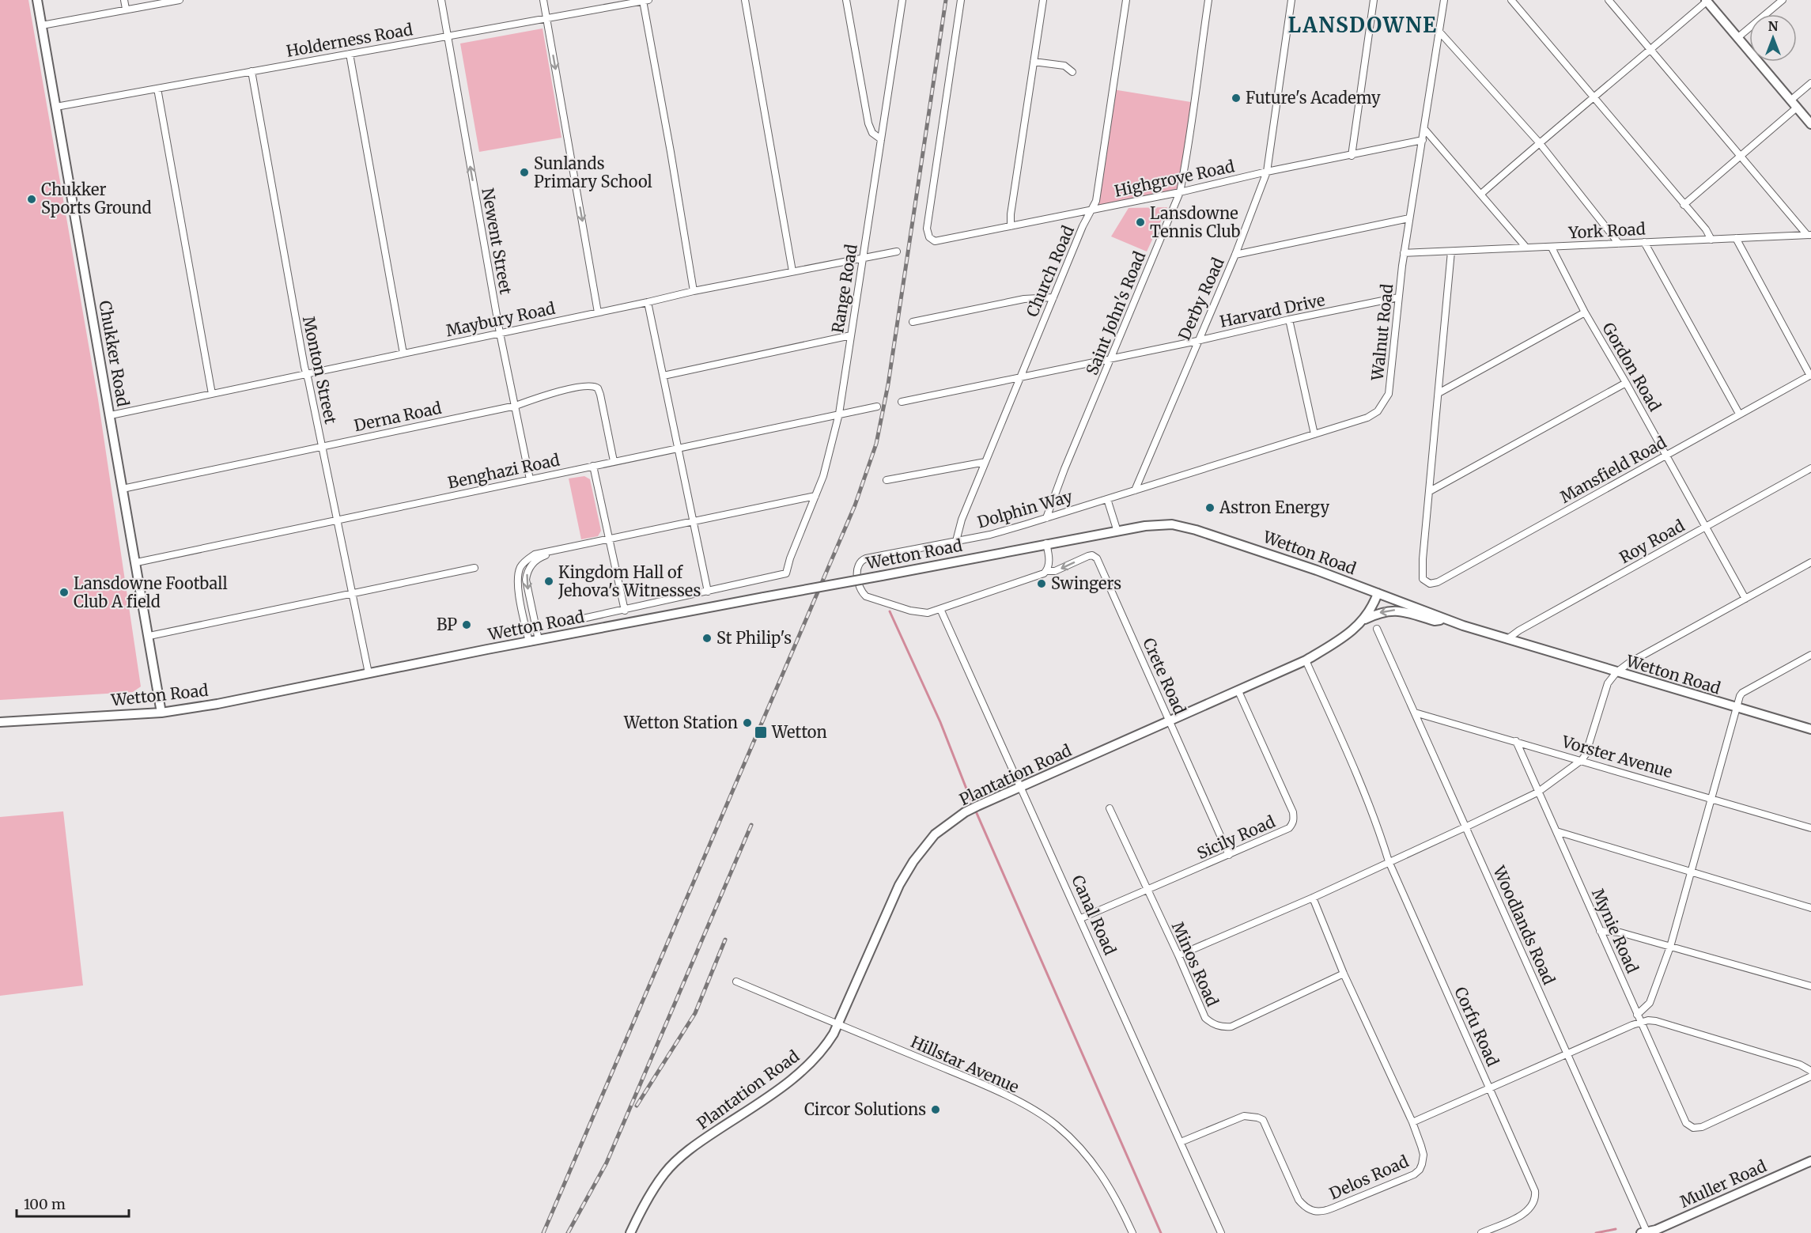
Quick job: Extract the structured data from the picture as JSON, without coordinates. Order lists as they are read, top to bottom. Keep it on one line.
{"streets":{"street":["Holderness Road","Highgrove Road","York Road","Newent Street","Church Road","Range Road","Derby Road","Harvard Drive","Saint John's Road","Maybury Road","Walnut Road","Chukker Road","Gordon Road","Monton Street","Derna Road","Mansfield Road","Benghazi Road","Dolphin Way","Roy Road","Wetton Road","Crete Road","Vorster Avenue","Plantation Road","Sicily Road","Canal Road","Woodlands Road","Mynie Road","Minos Road","Corfu Road","Hillstar Avenue","Delos Road","Muller Road"]},"crossings":[["Holderness Road","Newent Street"],["Holderness Road","Chukker Road"],["Holderness Road","Monton Street"],["Highgrove Road","Church Road"],["Highgrove Road","Derby Road"],["Highgrove Road","Saint John's Road"],["Highgrove Road","Walnut Road"],["York Road","Walnut Road"],["York Road","Gordon Road"],["Newent Street","Maybury Road"],["Newent Street","Derna Road"],["Newent Street","Benghazi Road"],["Church Road","Harvard Drive"],["Church Road","Dolphin Way"],["Range Road","Maybury Road"],["Range Road","Benghazi Road"],["Derby Road","Harvard Drive"],["Derby Road","Walnut Road"],["Harvard Drive","Saint John's Road"],["Harvard Drive","Walnut Road"],["Saint John's Road","Dolphin Way"],["Maybury Road","Chukker Road"],["Maybury Road","Monton Street"],["Walnut Road","Dolphin Way"],["Chukker Road","Derna Road"],["Chukker Road","Benghazi Road"],["Chukker Road","Wetton Road"],["Gordon Road","Mansfield Road"],["Gordon Road","Roy Road"],["Monton Street","Derna Road"],["Monton Street","Benghazi Road"],["Monton Street","Wetton Road"],["Derna Road","Benghazi Road"],["Dolphin Way","Crete Road"],["Dolphin Way","Canal Road"],["Roy Road","Wetton Road"],["Wetton Road","Plantation Road"],["Crete Road","Plantation Road"],["Crete Road","Sicily Road"],["Vorster Avenue","Woodlands Road"],["Vorster Avenue","Mynie Road"],["Plantation Road","Sicily Road"],["Plantation Road","Canal Road"],["Plantation Road","Corfu Road"],["Plantation Road","Hillstar Avenue"],["Sicily Road","Canal Road"],["Sicily Road","Minos Road"],["Canal Road","Delos Road"],["Woodlands Road","Muller Road"],["Minos Road","Delos Road"]],"one_way":["Newent Street","Crete Road"],"districts":["LANSDOWNE"],"places":{"other":["Future's Academy","Sunlands Primary School","Chukker Sports Ground","Lansdowne Tennis Club","Astron Energy","Kingdom Hall of Jehova's Witnesses","Swingers","Lansdowne Football Club A field","BP","St Philip's","Wetton Station","Circor Solutions"],"transit":["Wetton"]},"scale_bar":"100 m","north":"top"}
